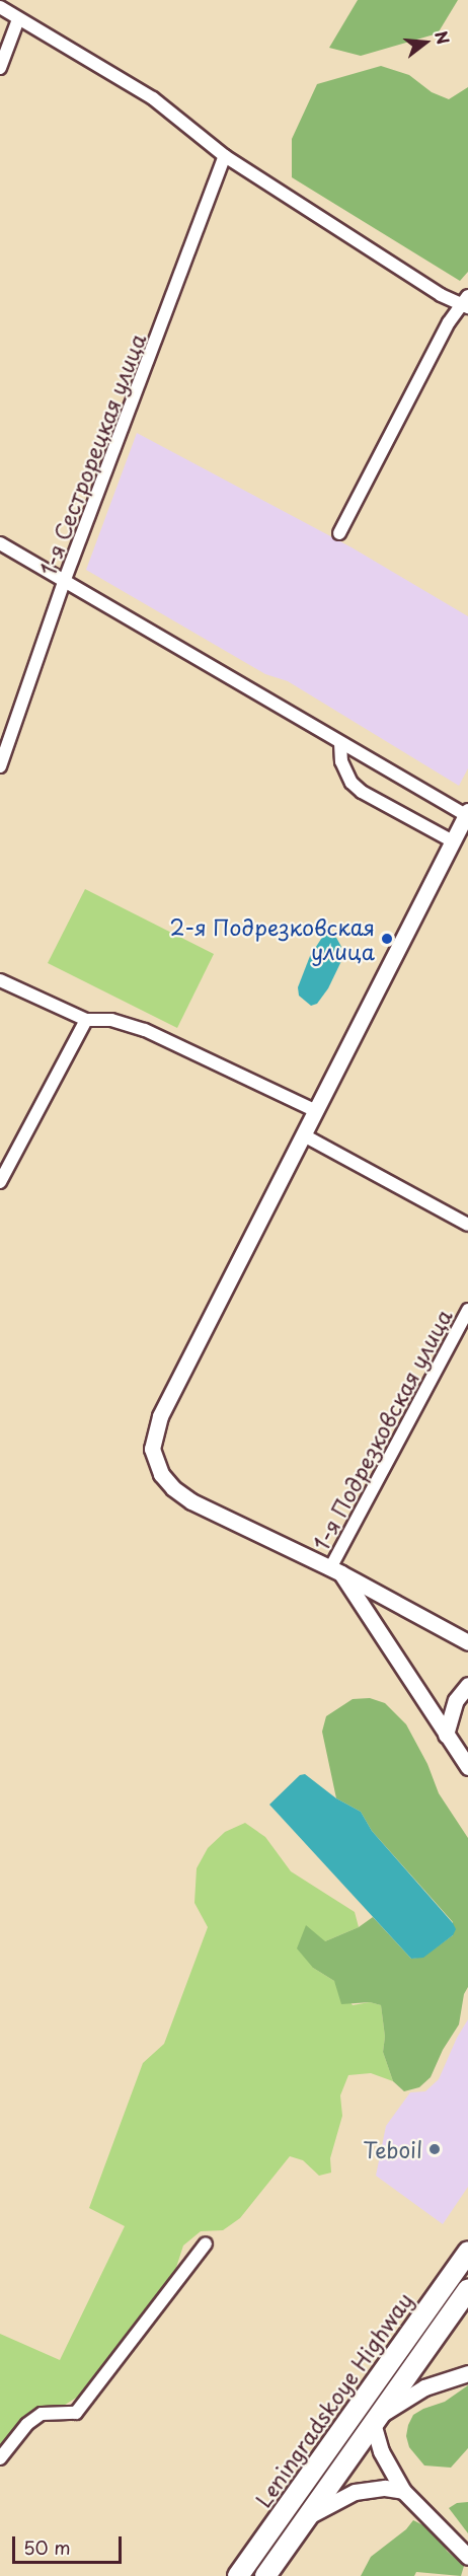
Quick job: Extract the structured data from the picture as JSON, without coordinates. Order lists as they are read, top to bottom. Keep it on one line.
{"streets":{"highway":["Leningradskoye Highway"],"street":["1-я Сестрорецкая улица","1-я Подрезковская улица"]},"places":["2-я Подрезковская улица","Teboil"],"scale_bar":"50 m","north":"right"}
